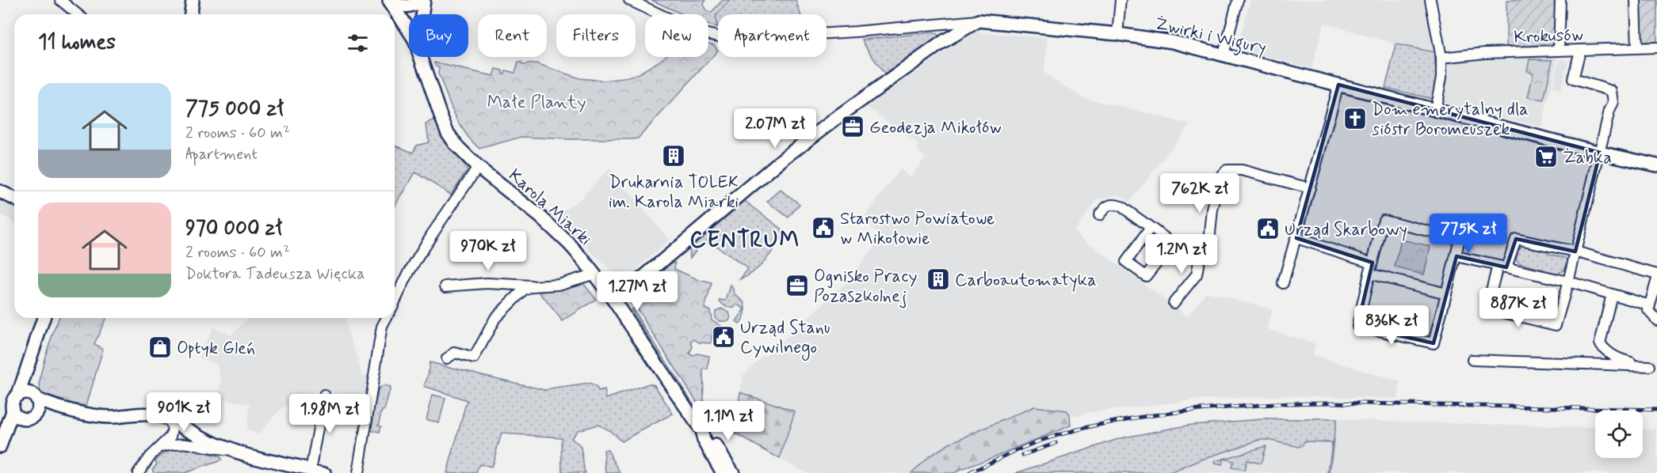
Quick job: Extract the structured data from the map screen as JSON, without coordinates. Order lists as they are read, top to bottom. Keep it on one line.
{"streets":{"street":["Żwirki i Wigury","Krokusów","Karola Miarki"]},"districts":["CENTRUM"],"parks":["Małe Planty"],"places":{"church":["Dom emerytalny dla sióstr Boromeuszek"],"office":["Geodezja Mikołów","Ognisko Pracy Pozaszkolnej"],"building":["Drukarnia TOLEK im. Karola Miarki","Carboautomatyka"],"supermarket":["Żabka"],"public building":["Starostwo Powiatowe w Mikołowie","Urząd Skarbowy","Urząd Stanu Cywilnego"],"shop":["Optyk Gleń"]},"page":{"chip":["Buy","Rent","Filters","New","Apartment"],"heading":"11 homes","list":[{"name":"775 000 zł","note":"2 rooms · 60 m² · Apartment"},{"name":"970 000 zł","note":"2 rooms · 60 m² · Doktora Tadeusza Więcka"}],"price":["2.07M zł","762K zł","775K zł","970K zł","1.2M zł","1.27M zł","887K zł","836K zł","901K zł","1.98M zł","1.1M zł"]}}
